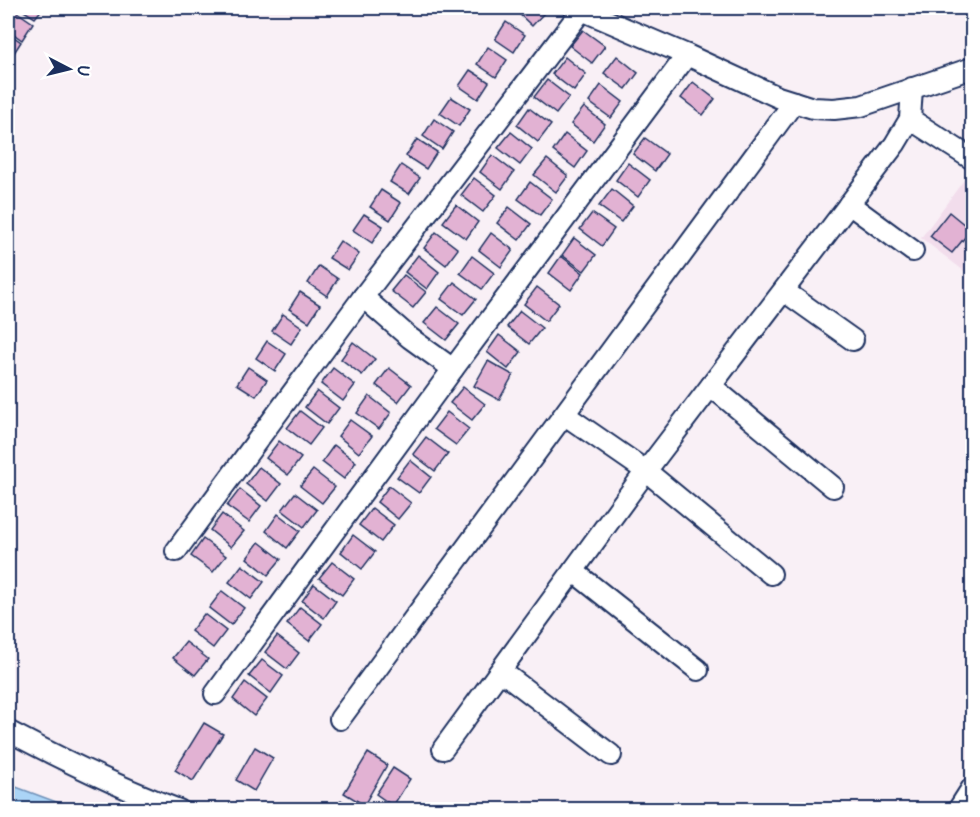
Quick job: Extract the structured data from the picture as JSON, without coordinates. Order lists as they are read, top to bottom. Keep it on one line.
{"north":"right"}
